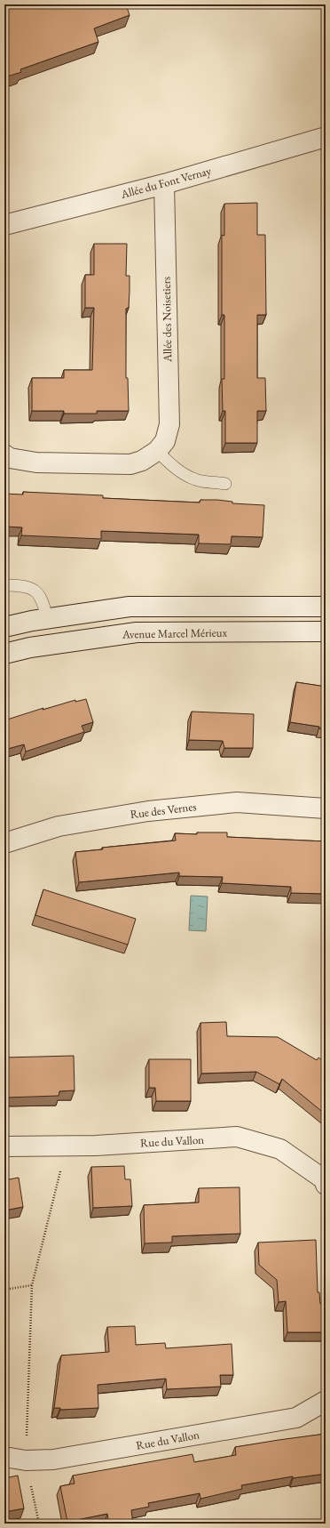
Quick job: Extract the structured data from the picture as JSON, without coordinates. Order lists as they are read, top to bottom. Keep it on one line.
{"streets":{"street":["Allée du Font Vernay","Allée des Noisetiers","Avenue Marcel Mérieux","Rue des Vernes","Rue du Vallon"]},"crossings":[["Allée du Font Vernay","Allée des Noisetiers"]]}
